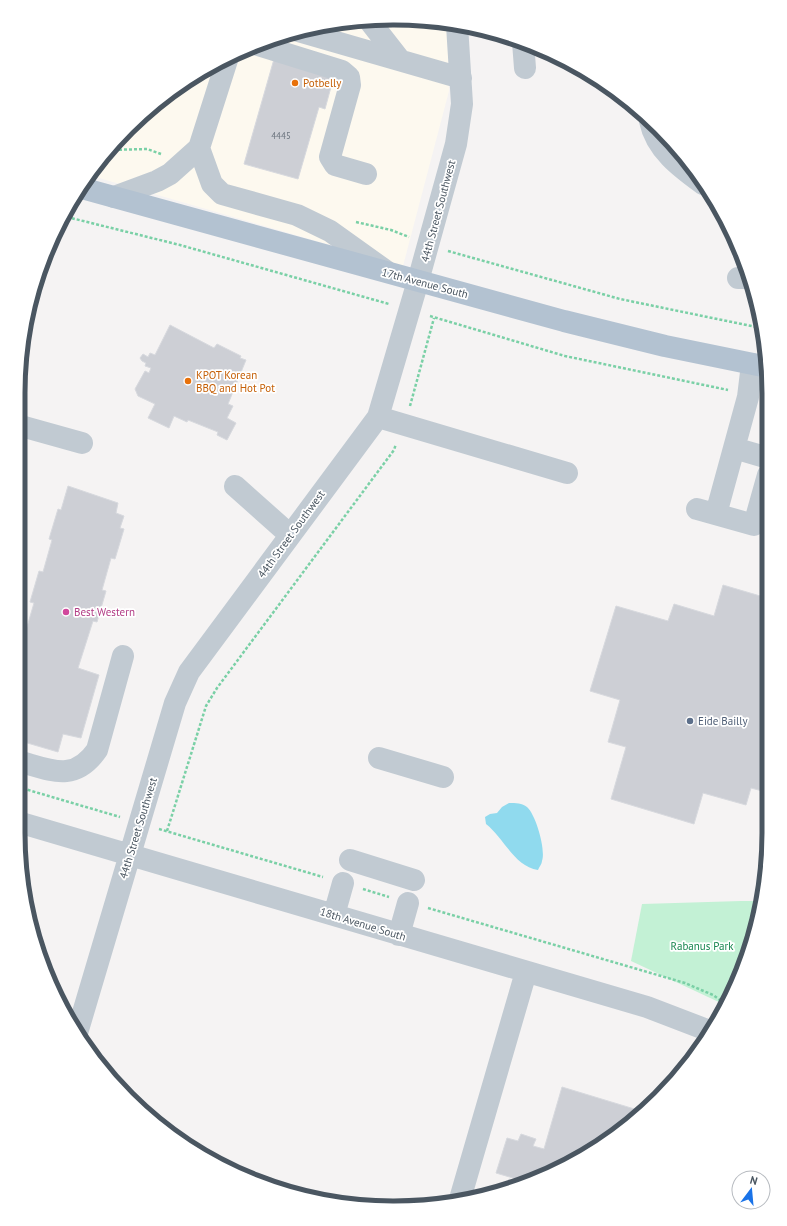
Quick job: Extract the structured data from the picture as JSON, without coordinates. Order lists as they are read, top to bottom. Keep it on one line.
{"streets":{"main road":["17th Avenue South"],"street":["44th Street Southwest","18th Avenue South"]},"crossings":[["44th Street Southwest","17th Avenue South"],["44th Street Southwest","18th Avenue South"]],"parks":["Rabanus Park"],"places":["Potbelly","KPOT Korean BBQ and Hot Pot","Best Western","Eide Bailly"],"house_numbers":["4445"],"north":"top"}
